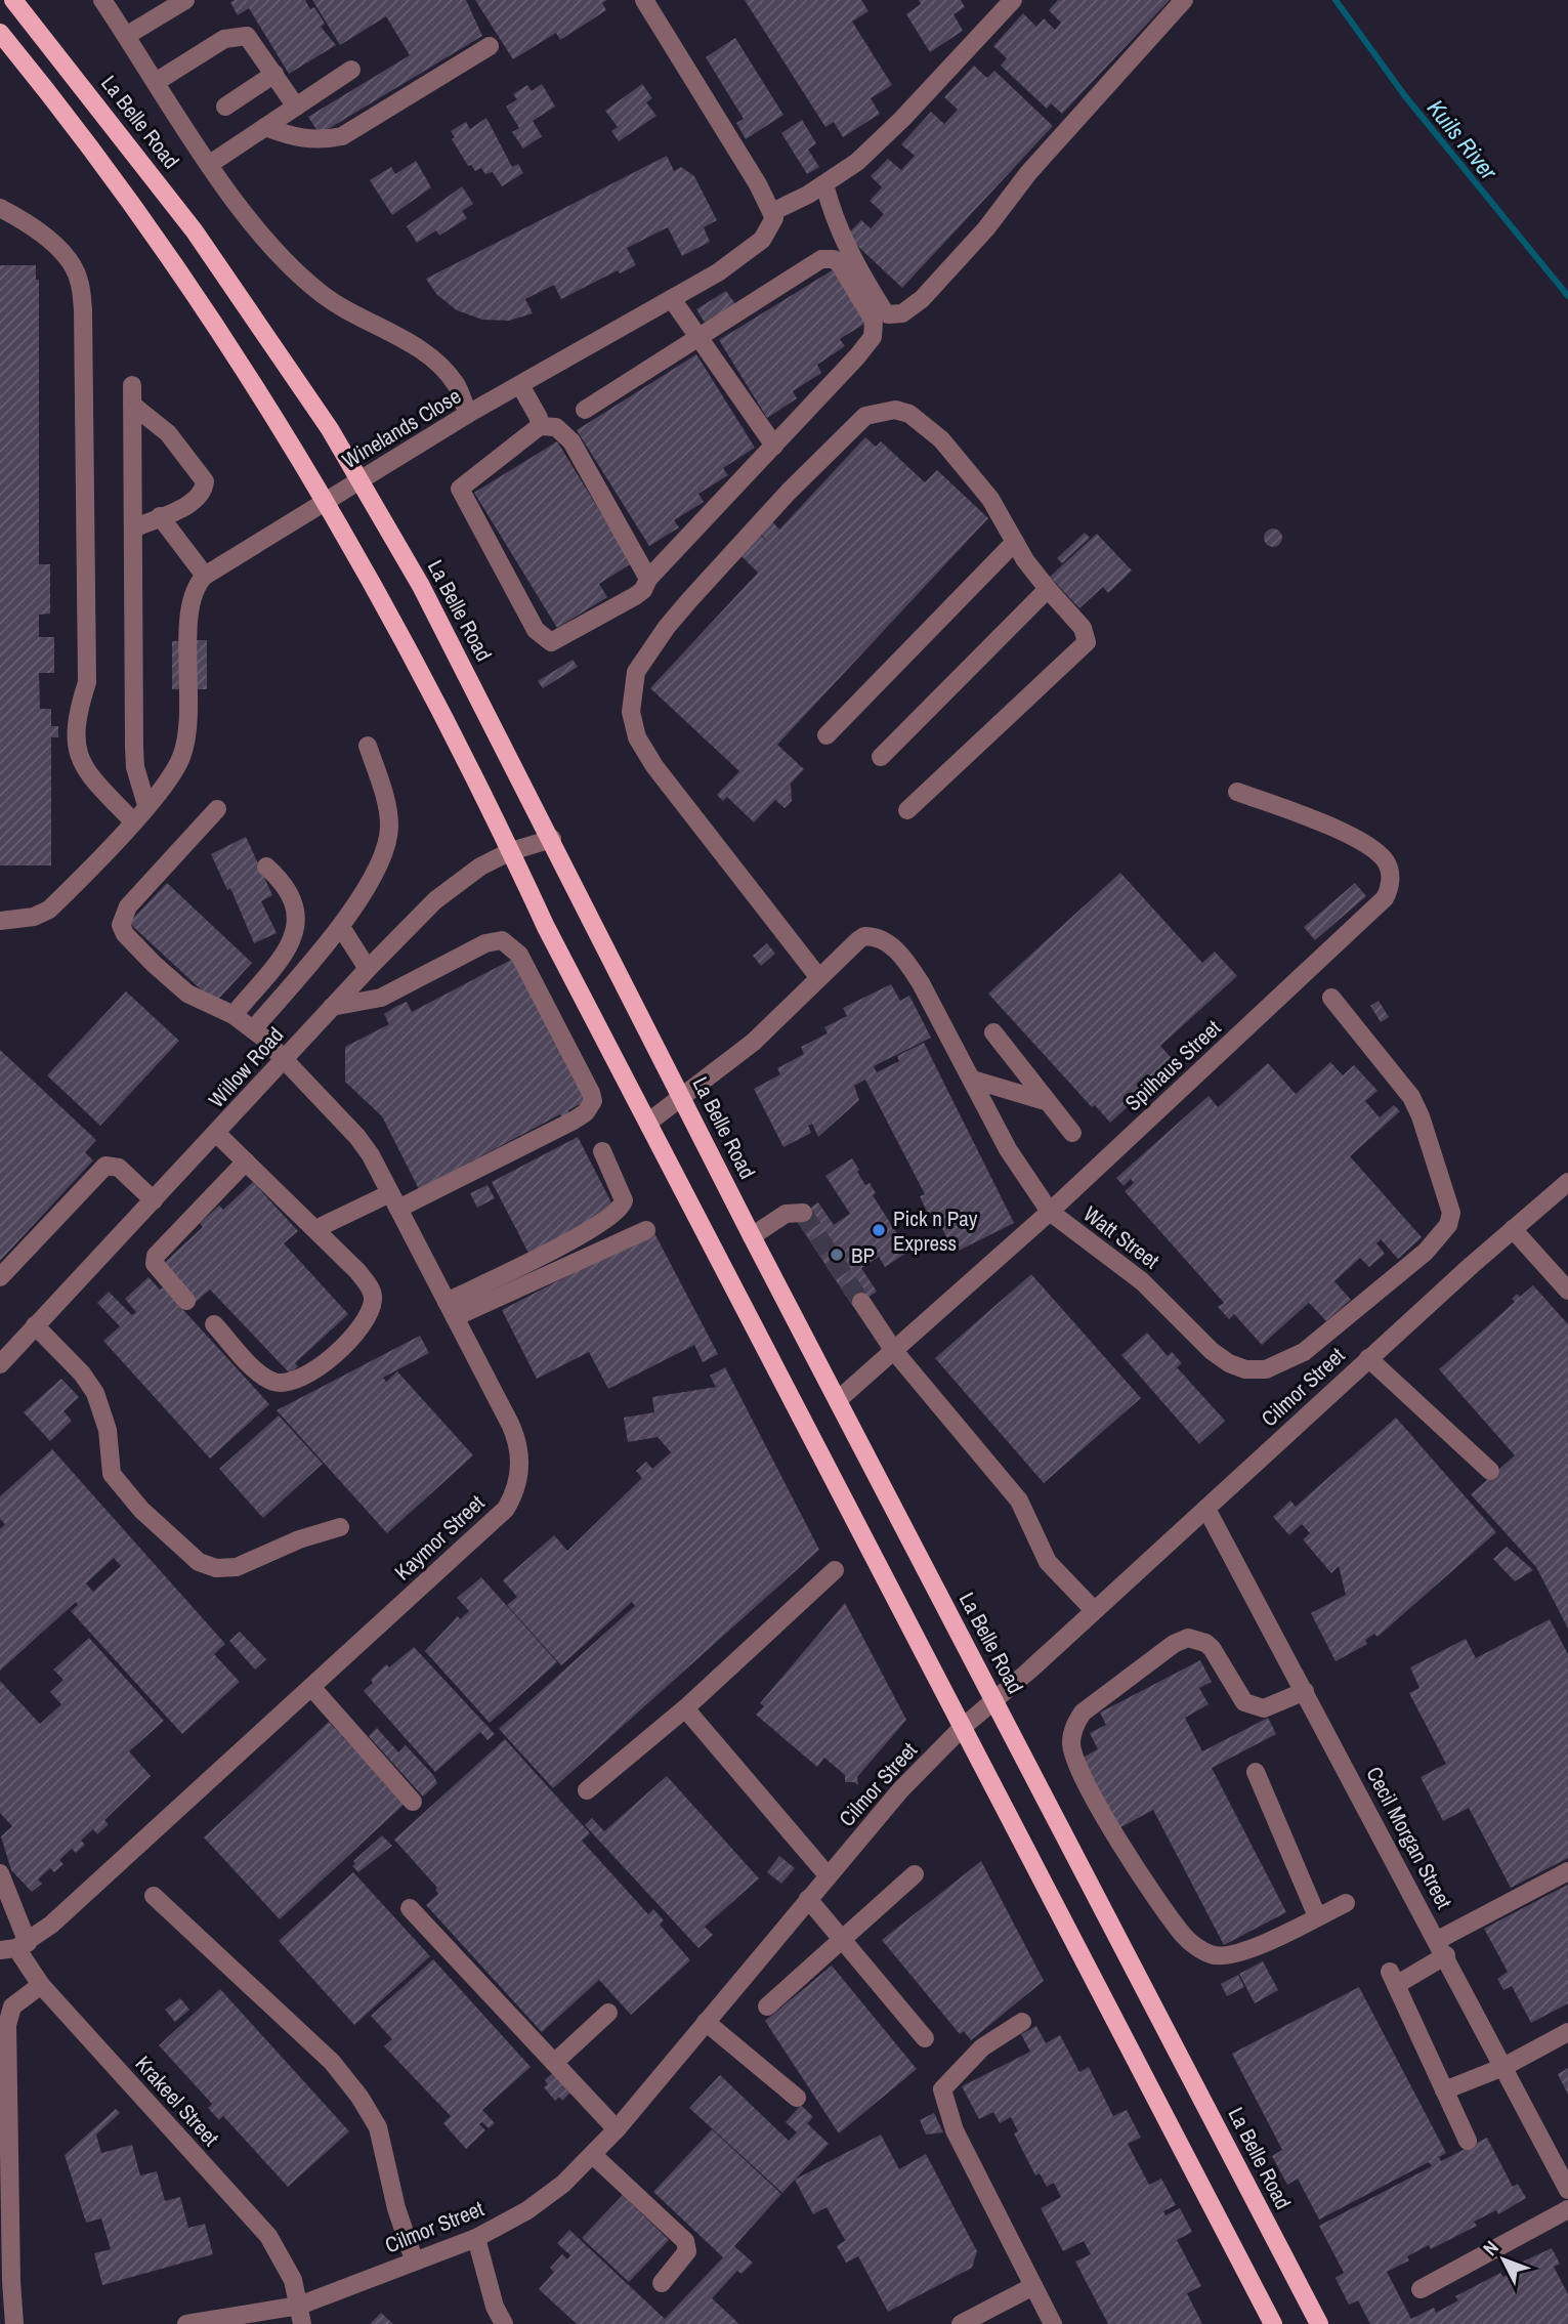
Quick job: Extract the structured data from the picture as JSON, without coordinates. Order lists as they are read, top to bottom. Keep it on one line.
{"streets":{"main road":["La Belle Road"],"street":["Winelands Close","Spilhaus Street","Willow Road","Watt Street","Cilmor Street","Kaymor Street","Cecil Morgan Street","Krakeel Street"]},"crossings":[["La Belle Road","Winelands Close"],["La Belle Road","Spilhaus Street"],["La Belle Road","Willow Road"],["La Belle Road","Watt Street"],["La Belle Road","Cilmor Street"],["Spilhaus Street","Watt Street"],["Willow Road","Kaymor Street"],["Cilmor Street","Cecil Morgan Street"],["Cilmor Street","Krakeel Street"],["Kaymor Street","Krakeel Street"]],"water":["Kuils River"],"places":["Pick n Pay Express","BP"],"north":"top left"}
